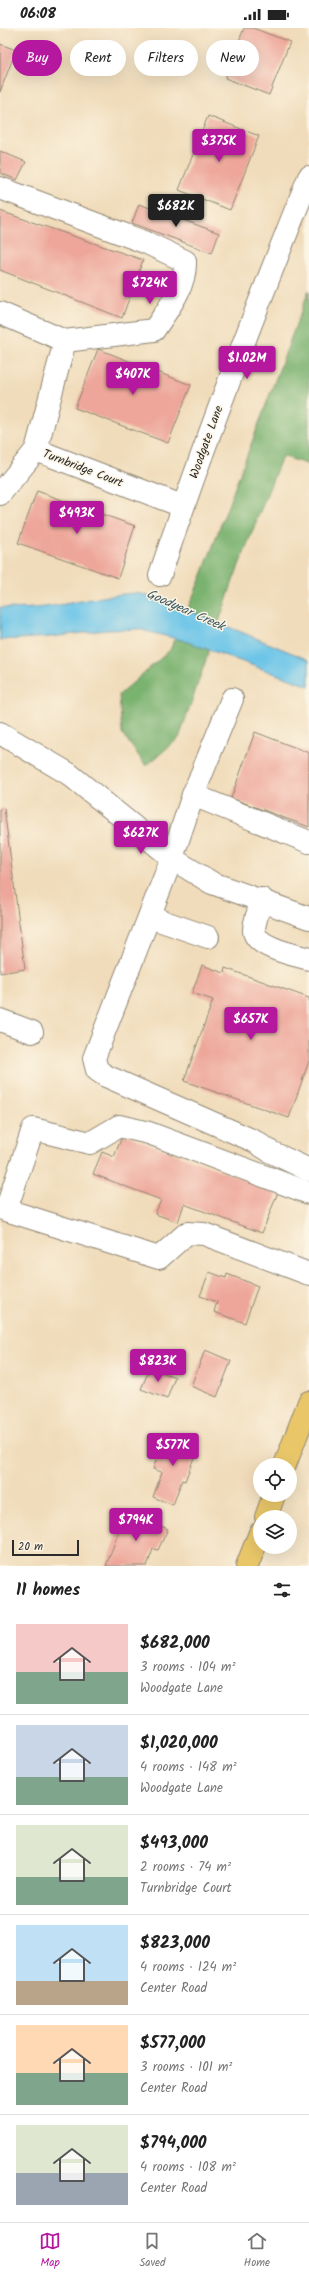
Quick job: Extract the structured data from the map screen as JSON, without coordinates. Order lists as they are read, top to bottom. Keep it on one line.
{"streets":{"street":["Woodgate Lane","Turnbridge Court"]},"crossings":[["Woodgate Lane","Turnbridge Court"]],"water":["Goodyear Creek"],"scale_bar":"20 m","page":{"status":"06:08","chip":["Buy","Rent","Filters","New"],"price":["$375K","$682K","$724K","$1.02M","$407K","$493K","$627K","$657K","$823K","$577K","$794K"],"scale":"20 m","heading":"11 homes","list":[{"name":"$682,000","note":"3 rooms · 104 m² · Woodgate Lane"},{"name":"$1,020,000","note":"4 rooms · 148 m² · Woodgate Lane"},{"name":"$493,000","note":"2 rooms · 74 m² · Turnbridge Court"},{"name":"$823,000","note":"4 rooms · 124 m² · Center Road"},{"name":"$577,000","note":"3 rooms · 101 m² · Center Road"},{"name":"$794,000","note":"4 rooms · 108 m² · Center Road"}],"tabs":["Map","Saved","Home"]}}
